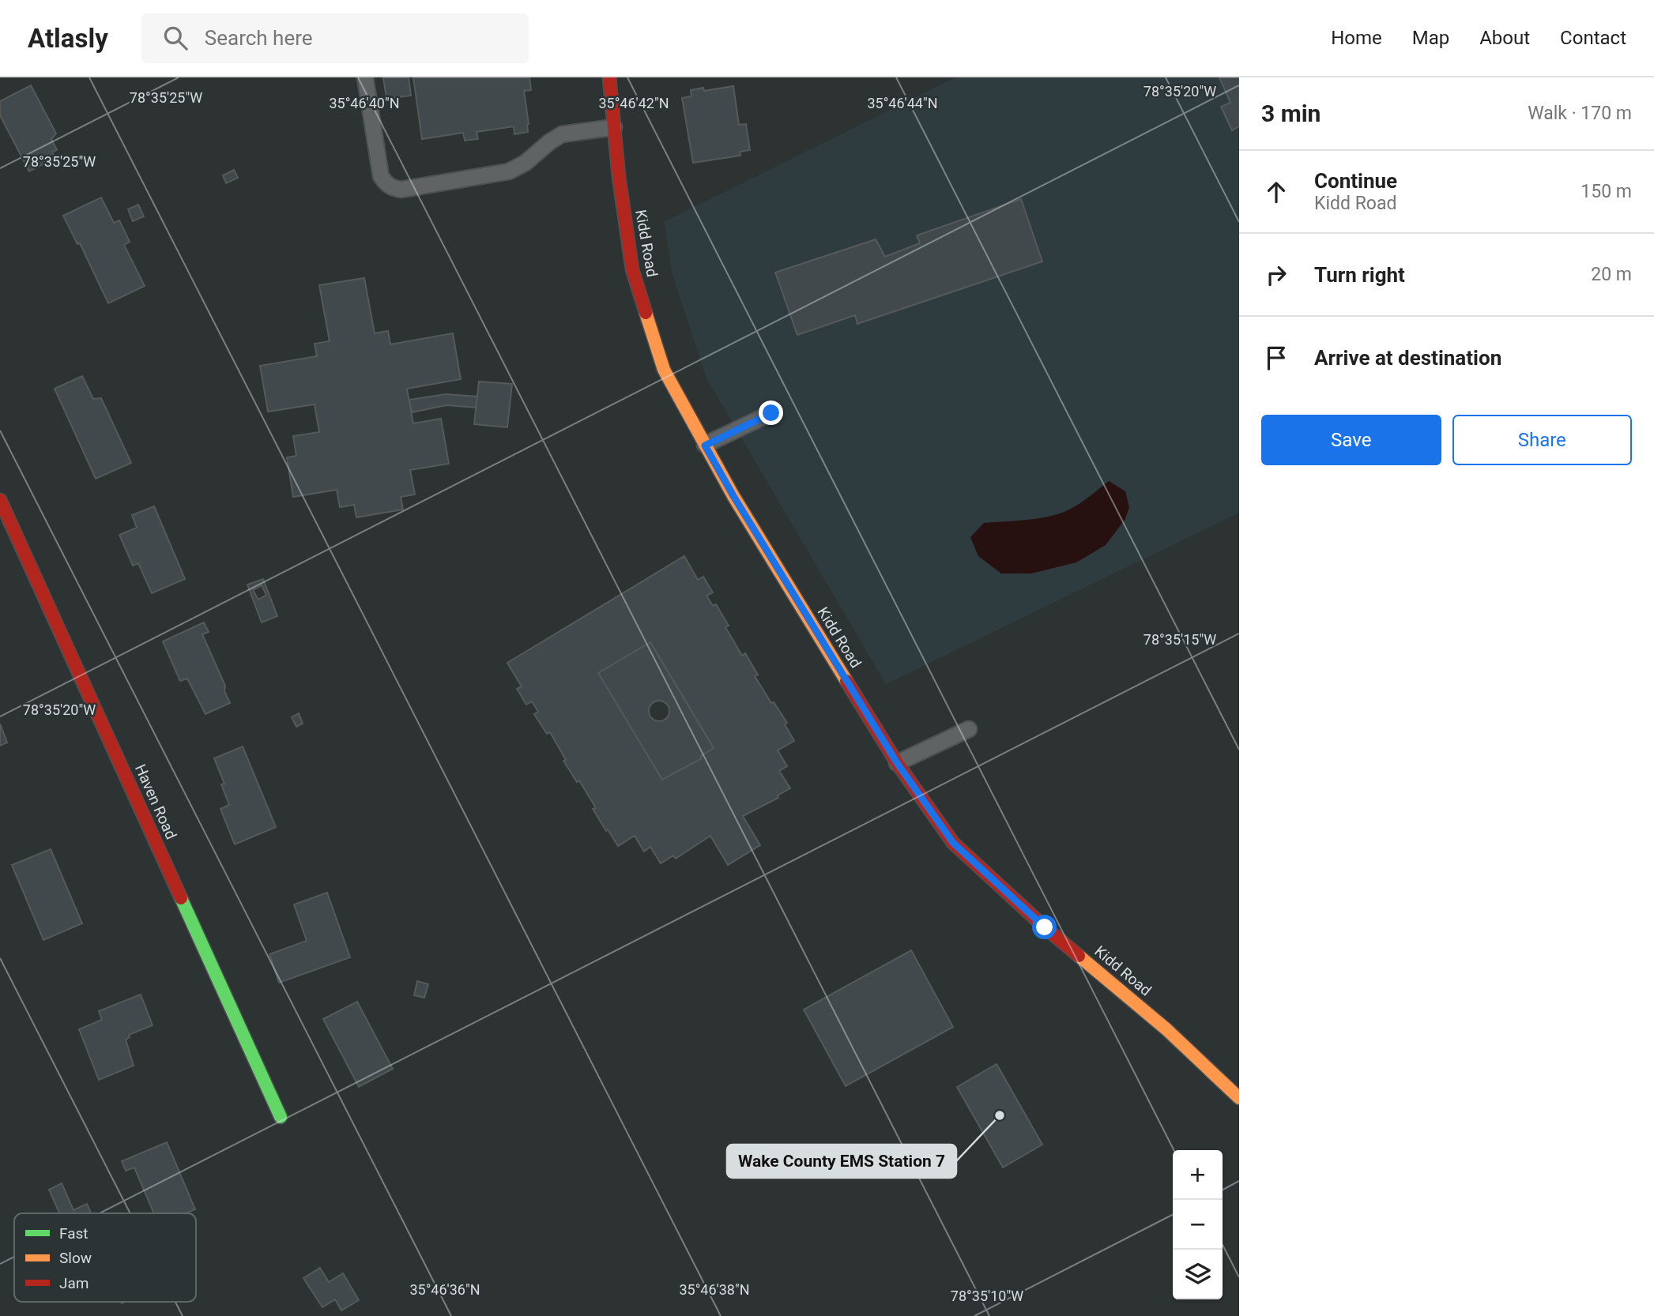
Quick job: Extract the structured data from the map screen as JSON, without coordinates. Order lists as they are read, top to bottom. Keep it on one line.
{"streets":{"street":["Kidd Road","Haven Road"]},"places":["Wake County EMS Station 7"],"legend":["Fast","Slow","Jam"],"page":{"header":"Atlasly","search":"Search here","nav":["Home","Map","About","Contact"],"heading":["3 min","Walk · 170 m"],"list":[["Continue","Kidd Road","150 m"],["Turn right","20 m"],"Arrive at destination"],"buttons":["Save","Share"],"map_buttons":["+","−"]},"coordinates":["78°35'20\"W","78°35'25\"W","35°46'40\"N","35°46'42\"N","35°46'44\"N","78°35'15\"W","35°46'36\"N","35°46'38\"N","78°35'10\"W"]}
